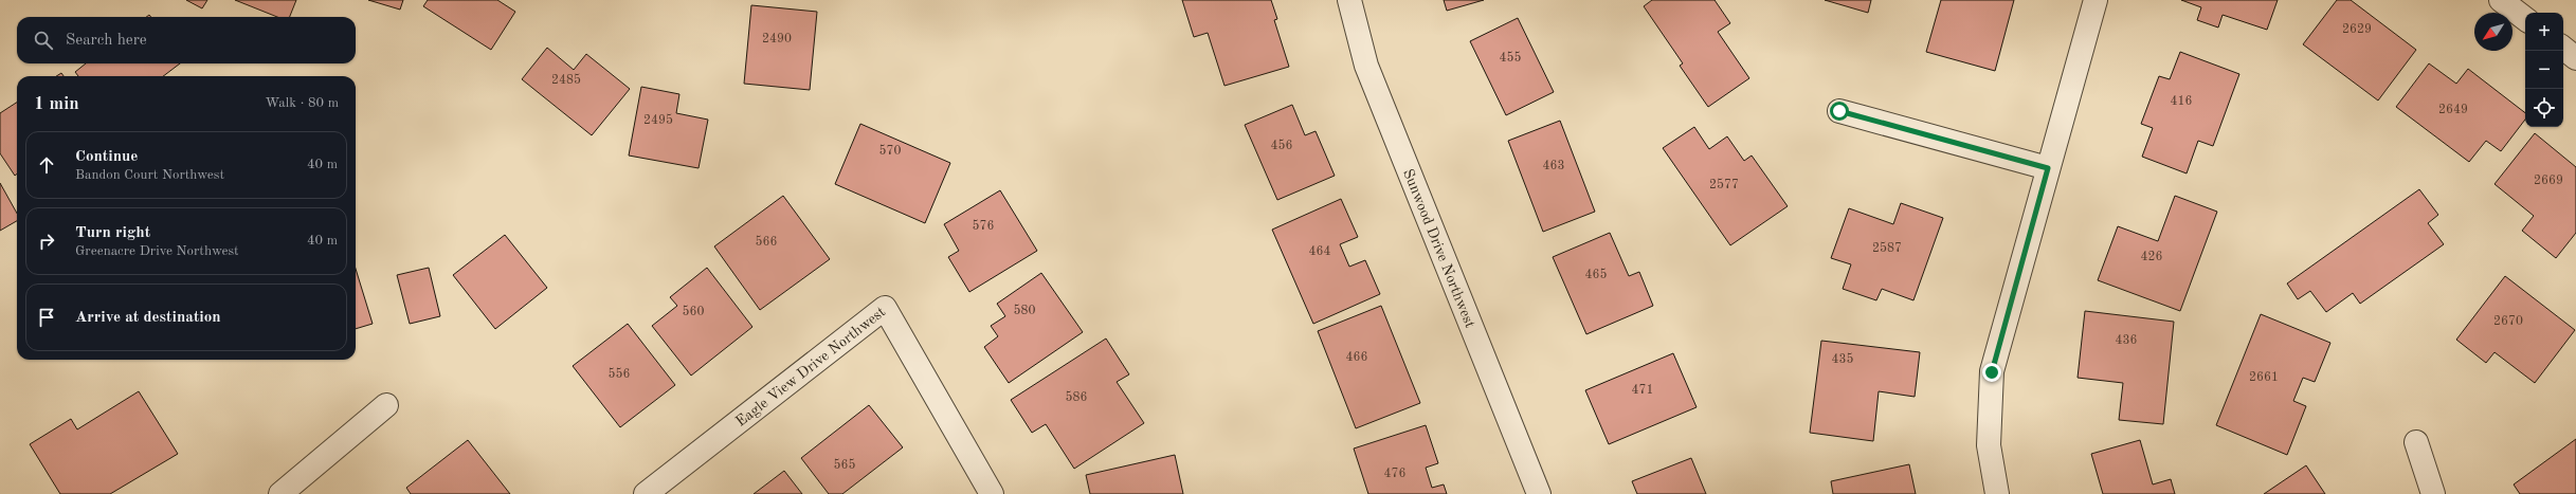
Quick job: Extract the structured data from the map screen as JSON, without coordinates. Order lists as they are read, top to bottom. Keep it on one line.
{"streets":{"street":["Sunwood Drive Northwest","Eagle View Drive Northwest"]},"house_numbers":["2629","2490","455","2485","416","2649","2495","456","570","463","2669","2577","576","566","2587","464","426","465","580","560","2670","436","466","435","556","2661","471","586","565","476"],"north":"bottom left","page":{"map_buttons":["+","−"],"search":"Search here","heading":["1 min","Walk · 80 m"],"list":[["Continue","Bandon Court Northwest","40 m"],["Turn right","Greenacre Drive Northwest","40 m"],"Arrive at destination"]}}
